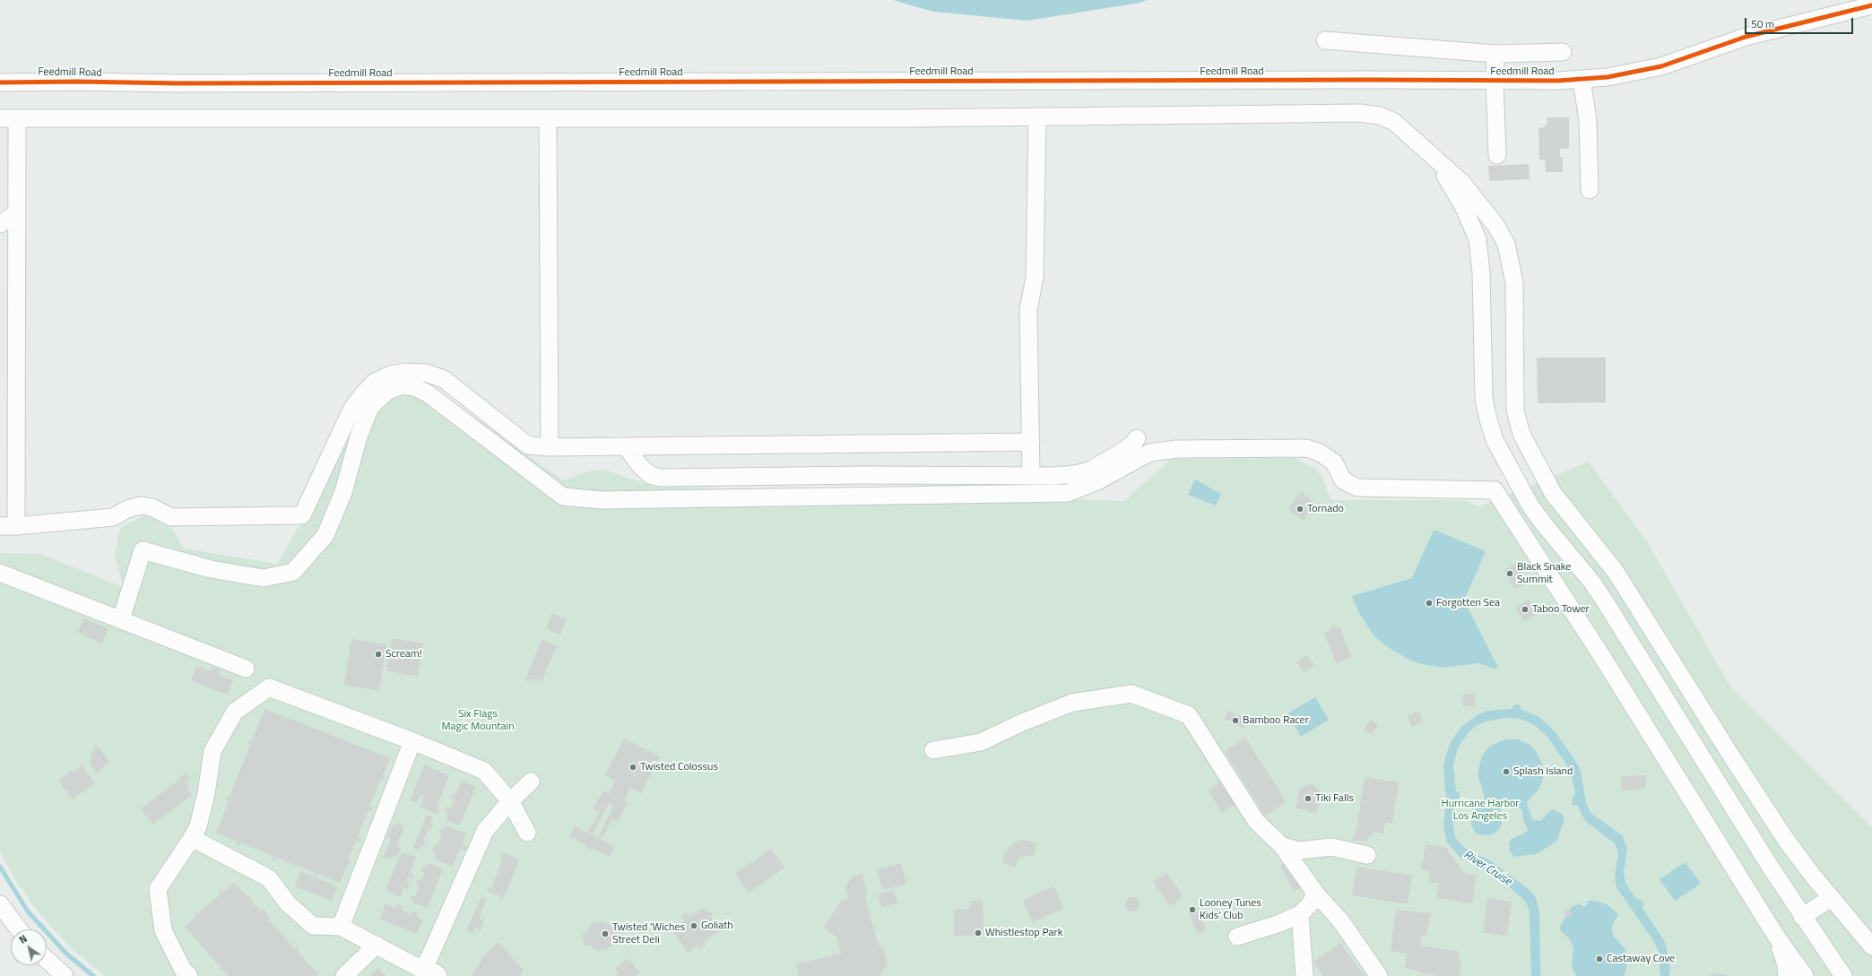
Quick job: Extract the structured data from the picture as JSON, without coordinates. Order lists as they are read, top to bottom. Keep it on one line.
{"streets":{"street":["Feedmill Road"]},"water":["River Cruise"],"parks":["Six Flags Magic Mountain","Hurricane Harbor Los Angeles"],"places":["Tornado","Black Snake Summit","Forgotten Sea","Taboo Tower","Scream!","Bamboo Racer","Twisted Colossus","Splash Island","Tiki Falls","Looney Tunes Kids' Club","Goliath","Whistlestop Park","Twisted 'Wiches Street Deli","Castaway Cove"],"scale_bar":"50 m","north":"top left"}
